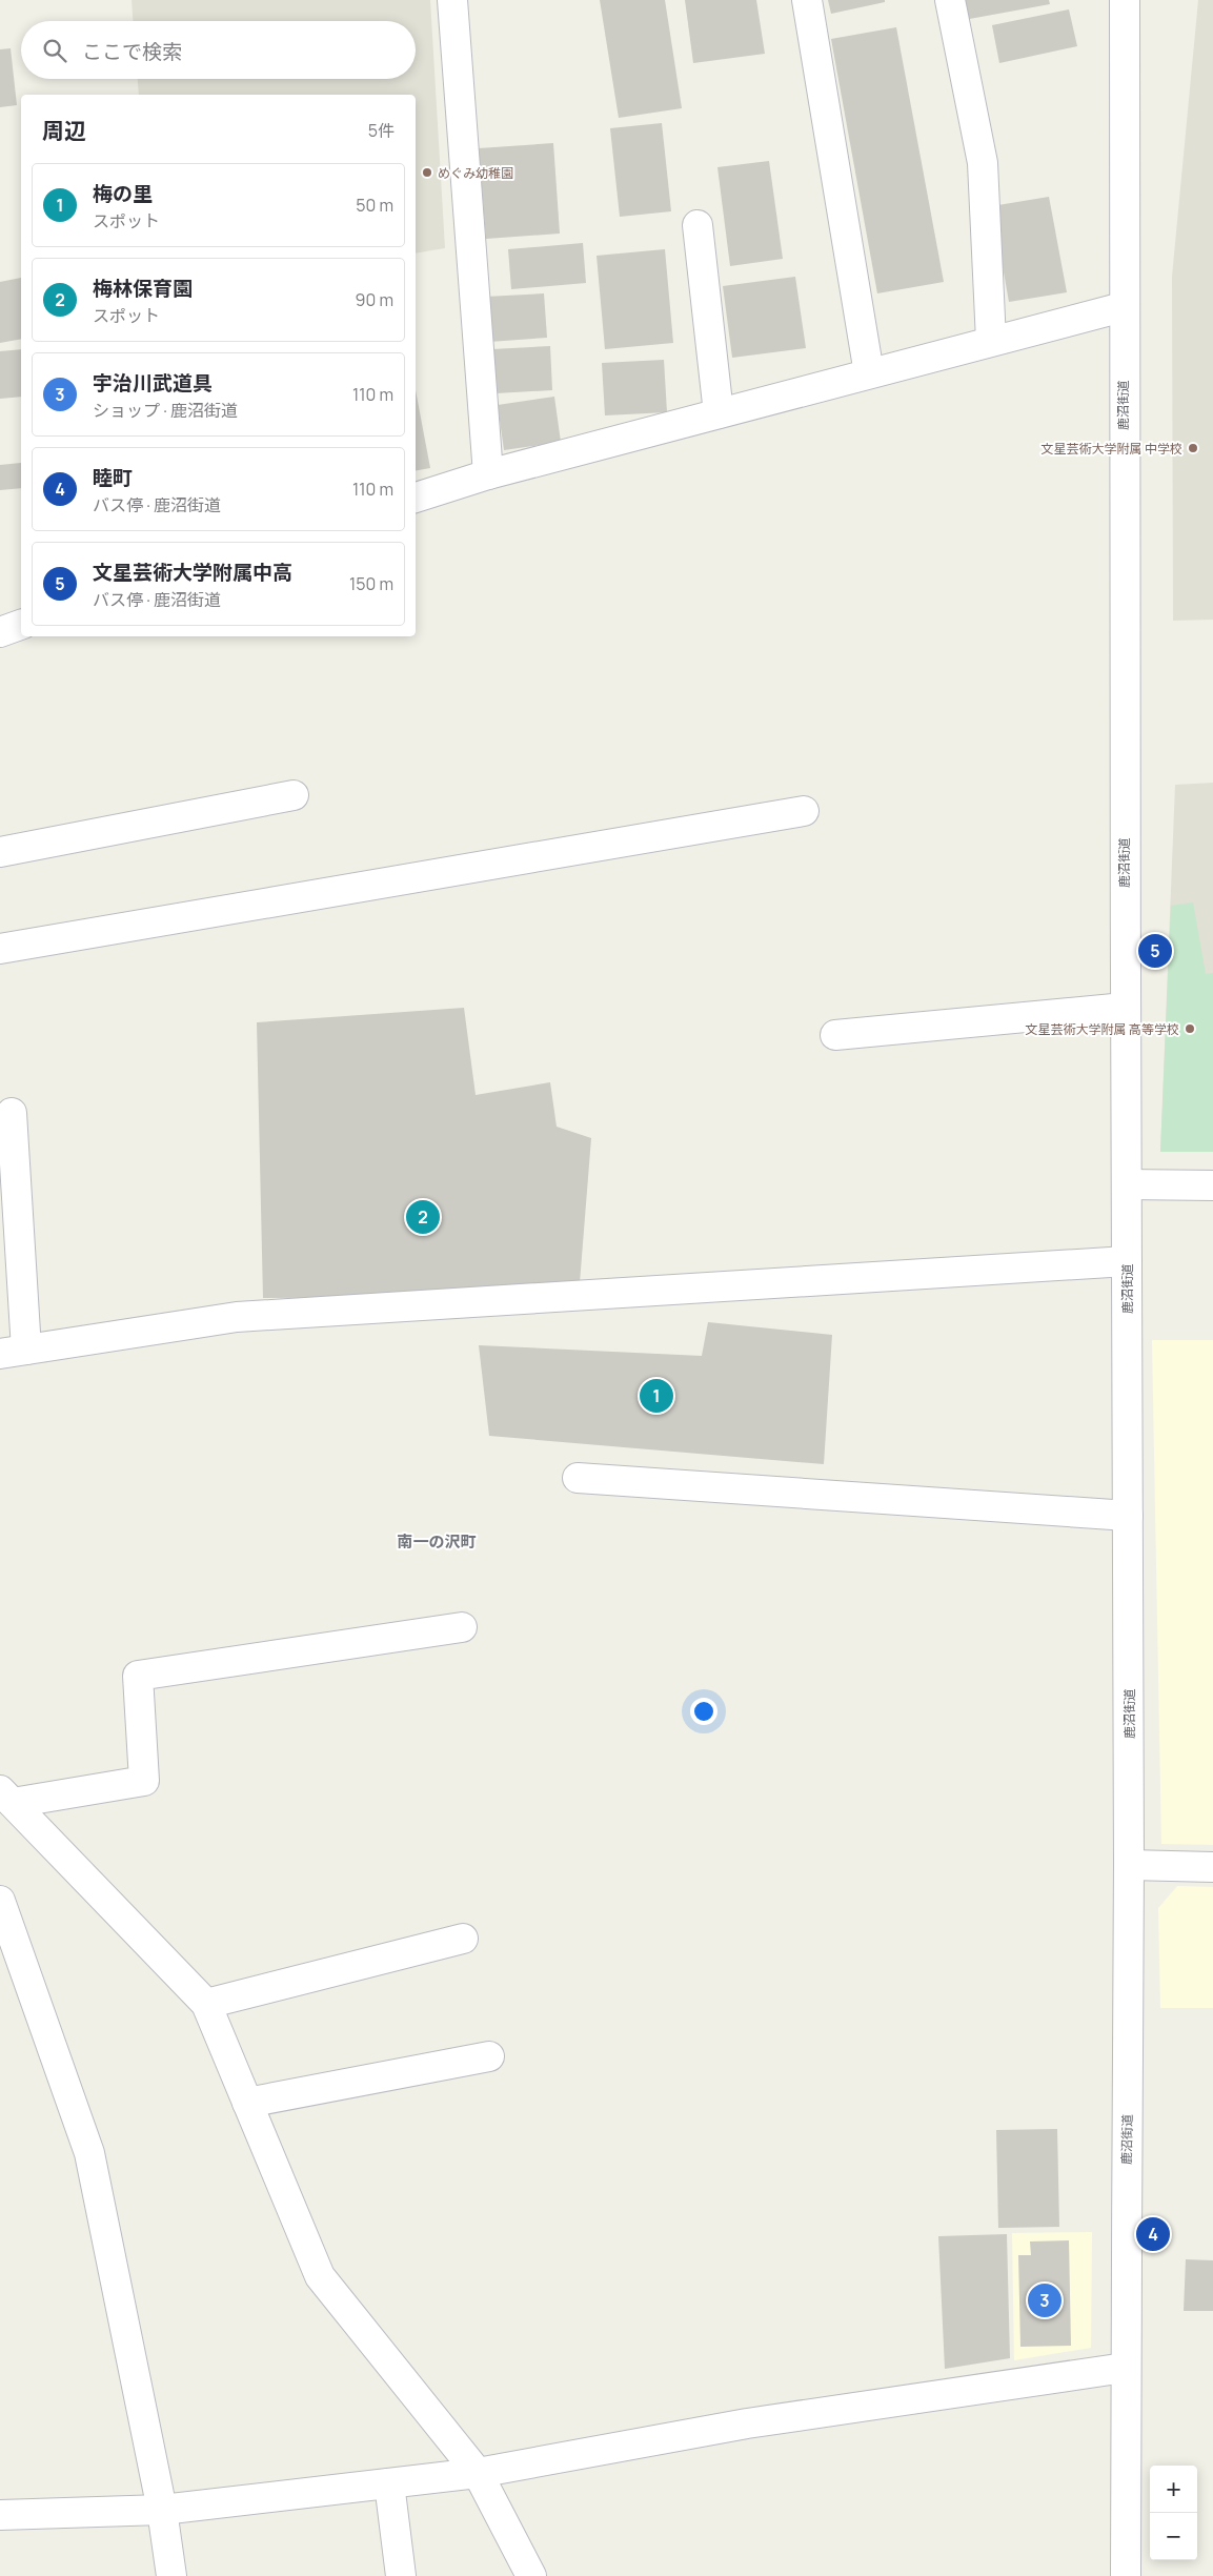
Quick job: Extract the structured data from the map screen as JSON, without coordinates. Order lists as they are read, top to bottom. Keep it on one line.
{"streets":{"street":["鹿沼街道"]},"districts":["南一の沢町"],"places":["めぐみ幼稚園","文星芸術大学附属 中学校","文星芸術大学附属 高等学校"],"page":{"search":"ここで検索","heading":["周辺","5件"],"list":[{"mark":"1","name":"梅の里","note":"スポット","value":"50 m"},{"mark":"2","name":"梅林保育園","note":"スポット","value":"90 m"},{"mark":"3","name":"宇治川武道具","note":"ショップ · 鹿沼街道","value":"110 m"},{"mark":"4","name":"睦町","note":"バス停 · 鹿沼街道","value":"110 m"},{"mark":"5","name":"文星芸術大学附属中高","note":"バス停 · 鹿沼街道","value":"150 m"}],"pins":["5","2","1","4","3"],"map_buttons":["+","−"]}}
